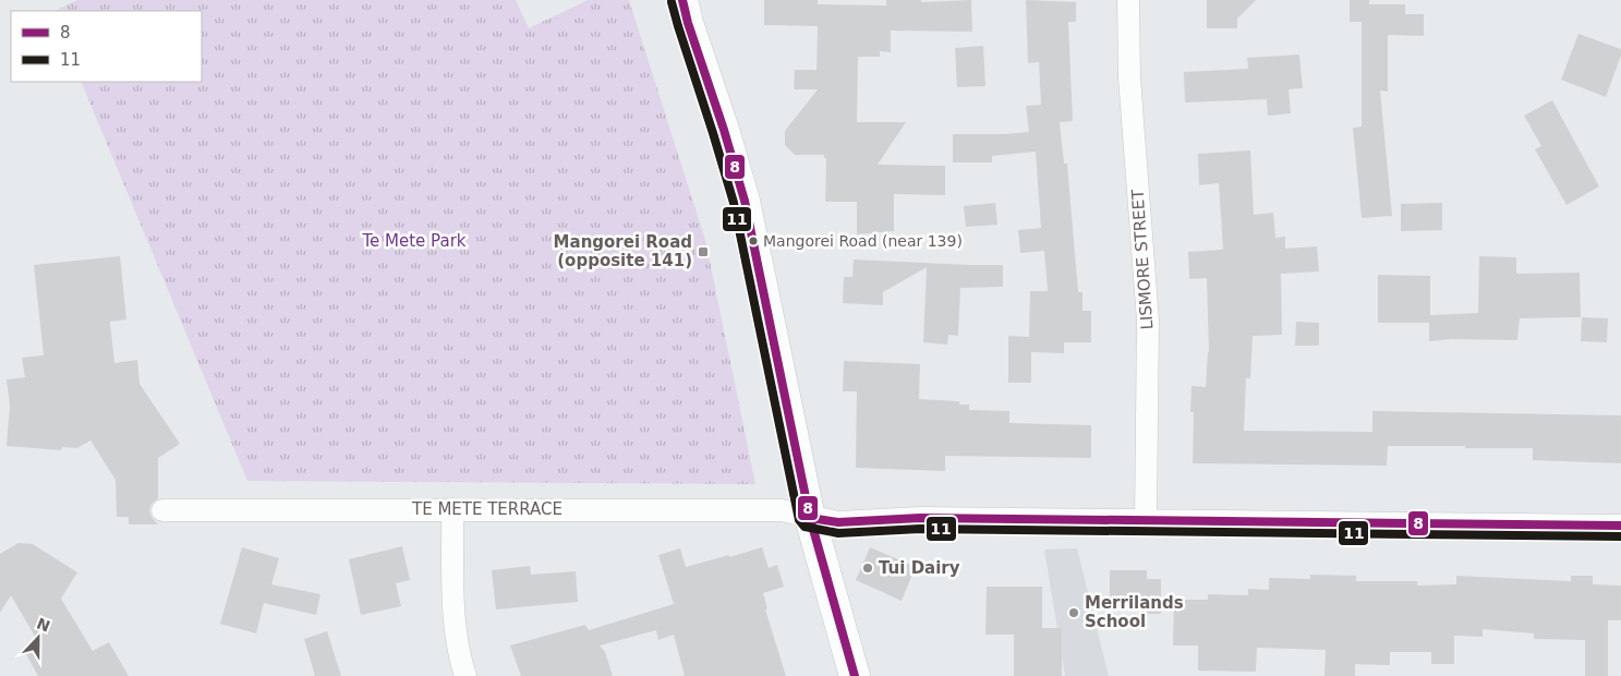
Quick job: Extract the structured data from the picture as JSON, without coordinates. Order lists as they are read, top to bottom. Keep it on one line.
{"streets":{"street":["LISMORE STREET","TE METE TERRACE"]},"crossings":[["LISMORE STREET","TE METE TERRACE"]],"parks":["Te Mete Park"],"places":{"other":["Mangorei Road (near 139)","Tui Dairy","Merrilands School"],"transit":["Mangorei Road (opposite 141)"]},"lines":["transit line 8","transit line 11"],"legend":["8","11"],"north":"top"}
